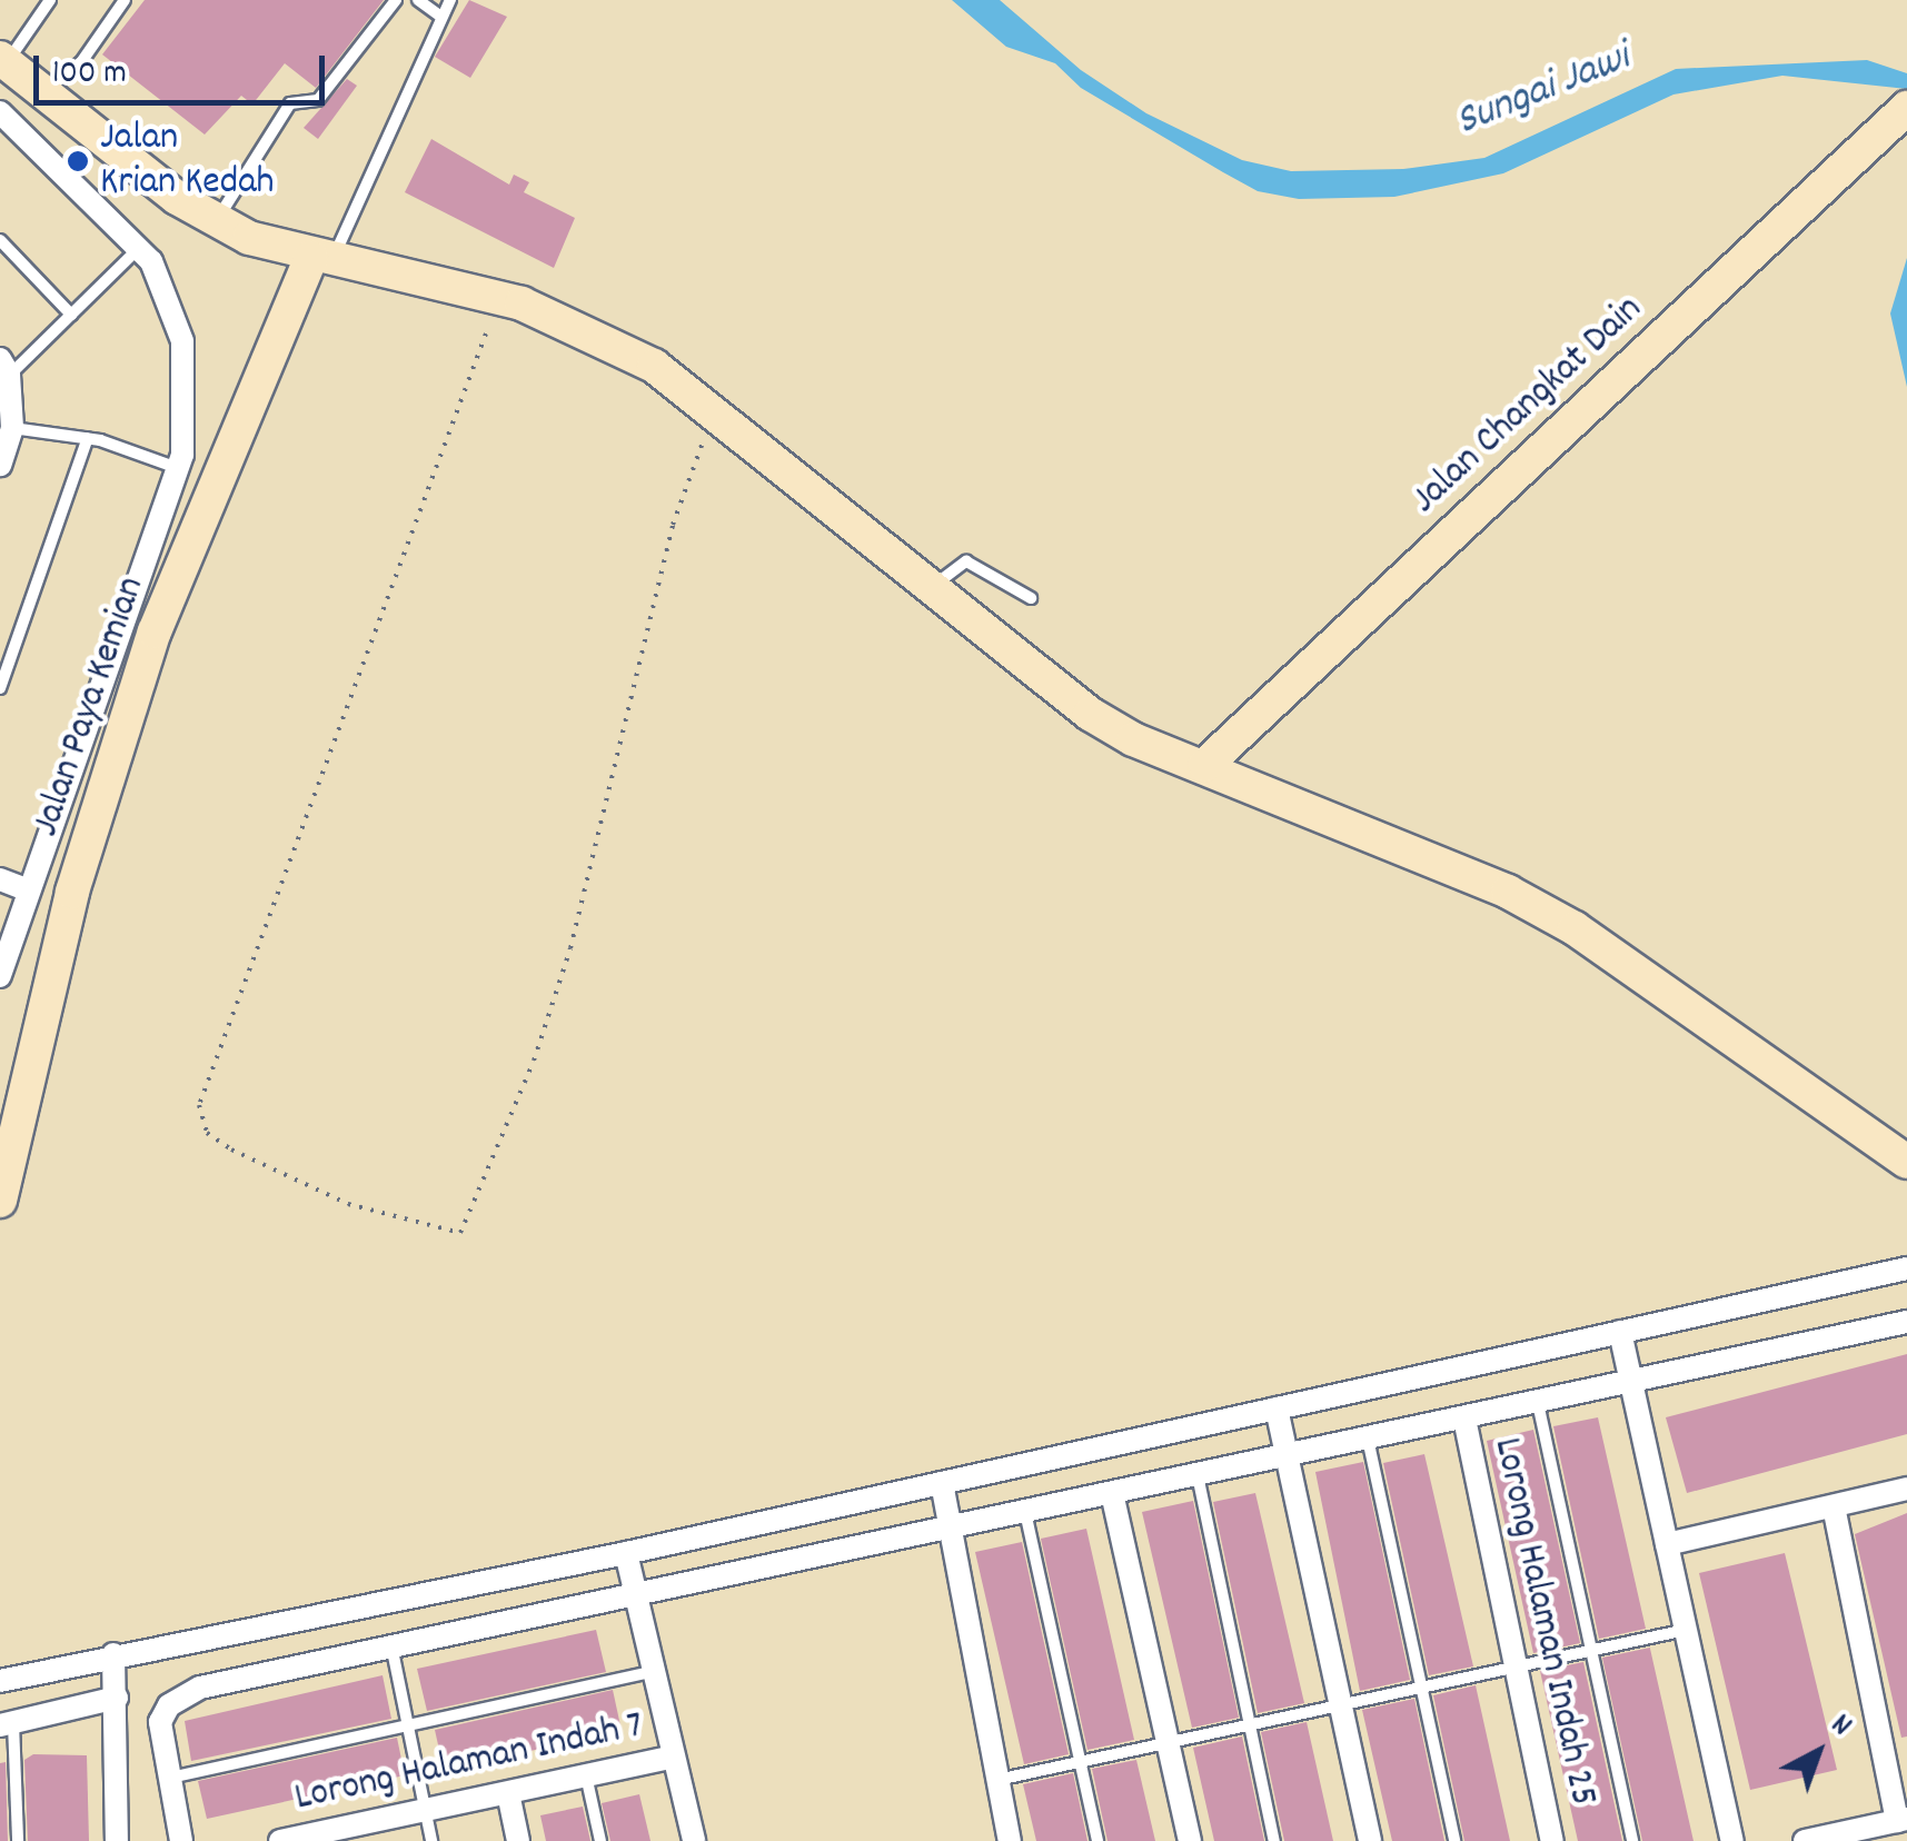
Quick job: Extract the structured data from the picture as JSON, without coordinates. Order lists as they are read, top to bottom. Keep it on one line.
{"streets":{"main road":["Jalan Changkat Dain","Jalan Paya Kemian"],"street":["Lorong Halaman Indah 25","Lorong Halaman Indah 7"]},"water":["Sungai Jawi"],"places":["Jalan Krian Kedah"],"scale_bar":"100 m","north":"top right"}
